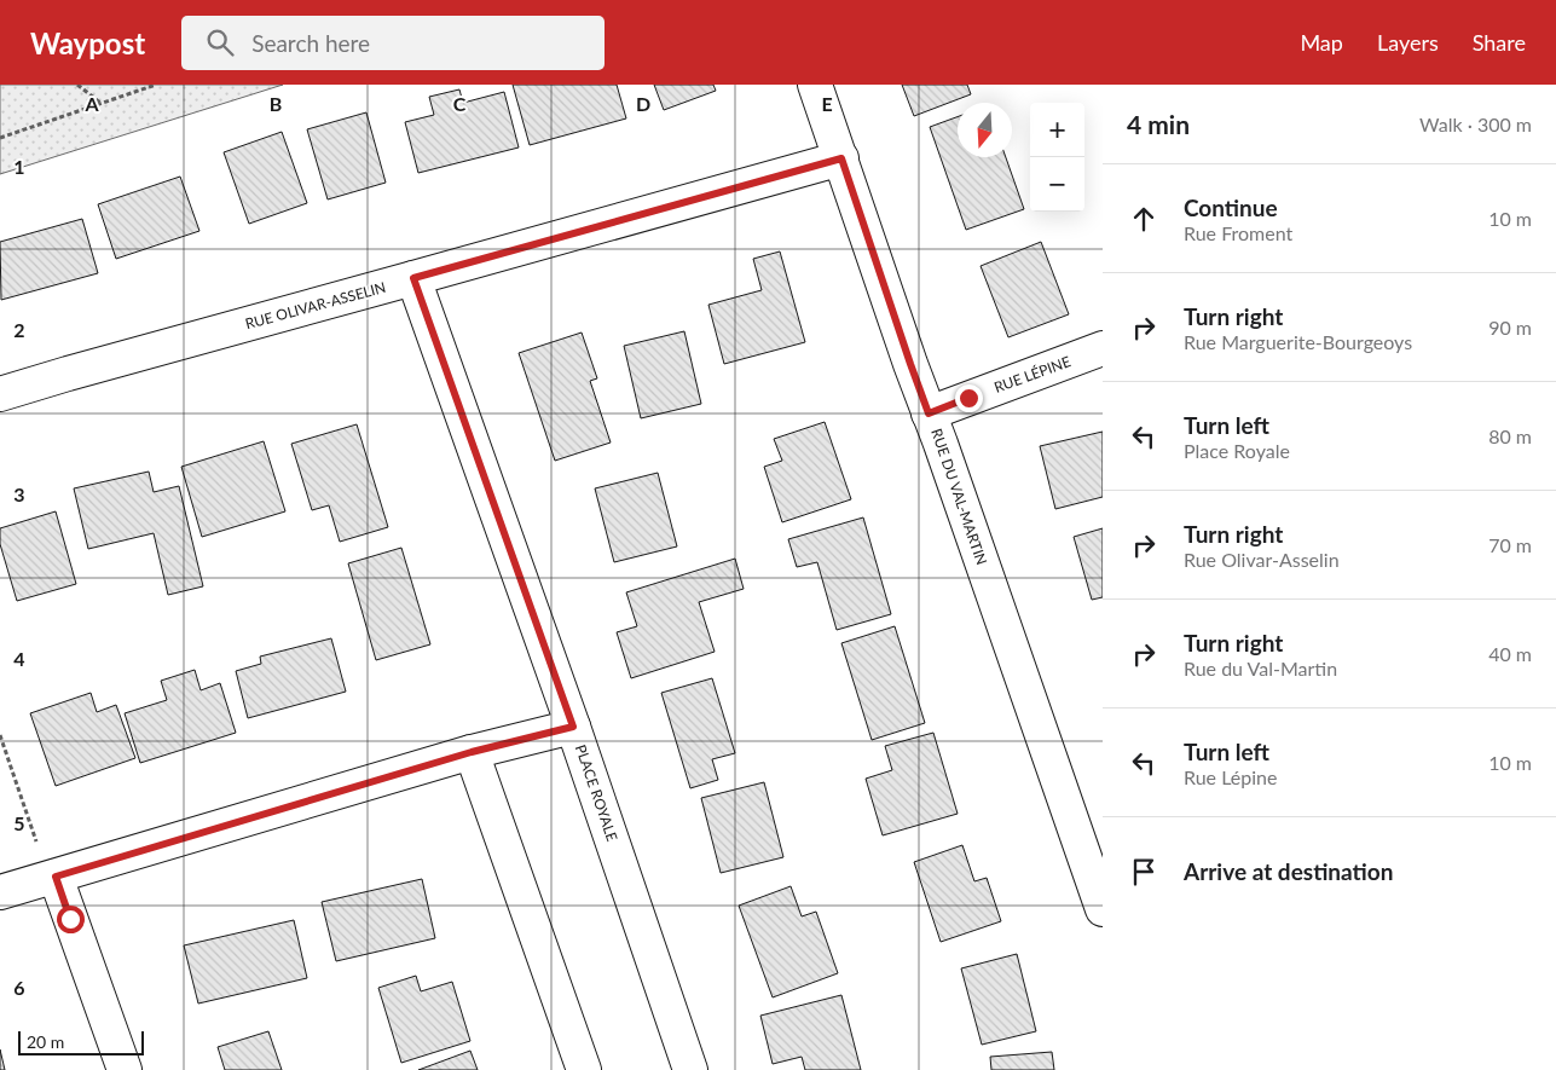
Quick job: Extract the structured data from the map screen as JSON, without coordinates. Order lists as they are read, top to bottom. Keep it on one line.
{"streets":{"street":["RUE OLIVAR-ASSELIN","RUE LÉPINE","RUE DU VAL-MARTIN","PLACE ROYALE"]},"crossings":[["RUE OLIVAR-ASSELIN","RUE DU VAL-MARTIN"],["RUE OLIVAR-ASSELIN","PLACE ROYALE"],["RUE LÉPINE","RUE DU VAL-MARTIN"]],"scale_bar":"20 m","north":"bottom","page":{"header":"Waypost","search":"Search here","nav":["Map","Layers","Share"],"heading":["4 min","Walk · 300 m"],"map_buttons":["+","−"],"list":[["Continue","Rue Froment","10 m"],["Turn right","Rue Marguerite-Bourgeoys","90 m"],["Turn left","Place Royale","80 m"],["Turn right","Rue Olivar-Asselin","70 m"],["Turn right","Rue du Val-Martin","40 m"],["Turn left","Rue Lépine","10 m"],"Arrive at destination"],"scale":"20 m"},"grid":{"columns":["A","B","C","D","E"],"rows":["1","2","3","4","5","6"]}}
